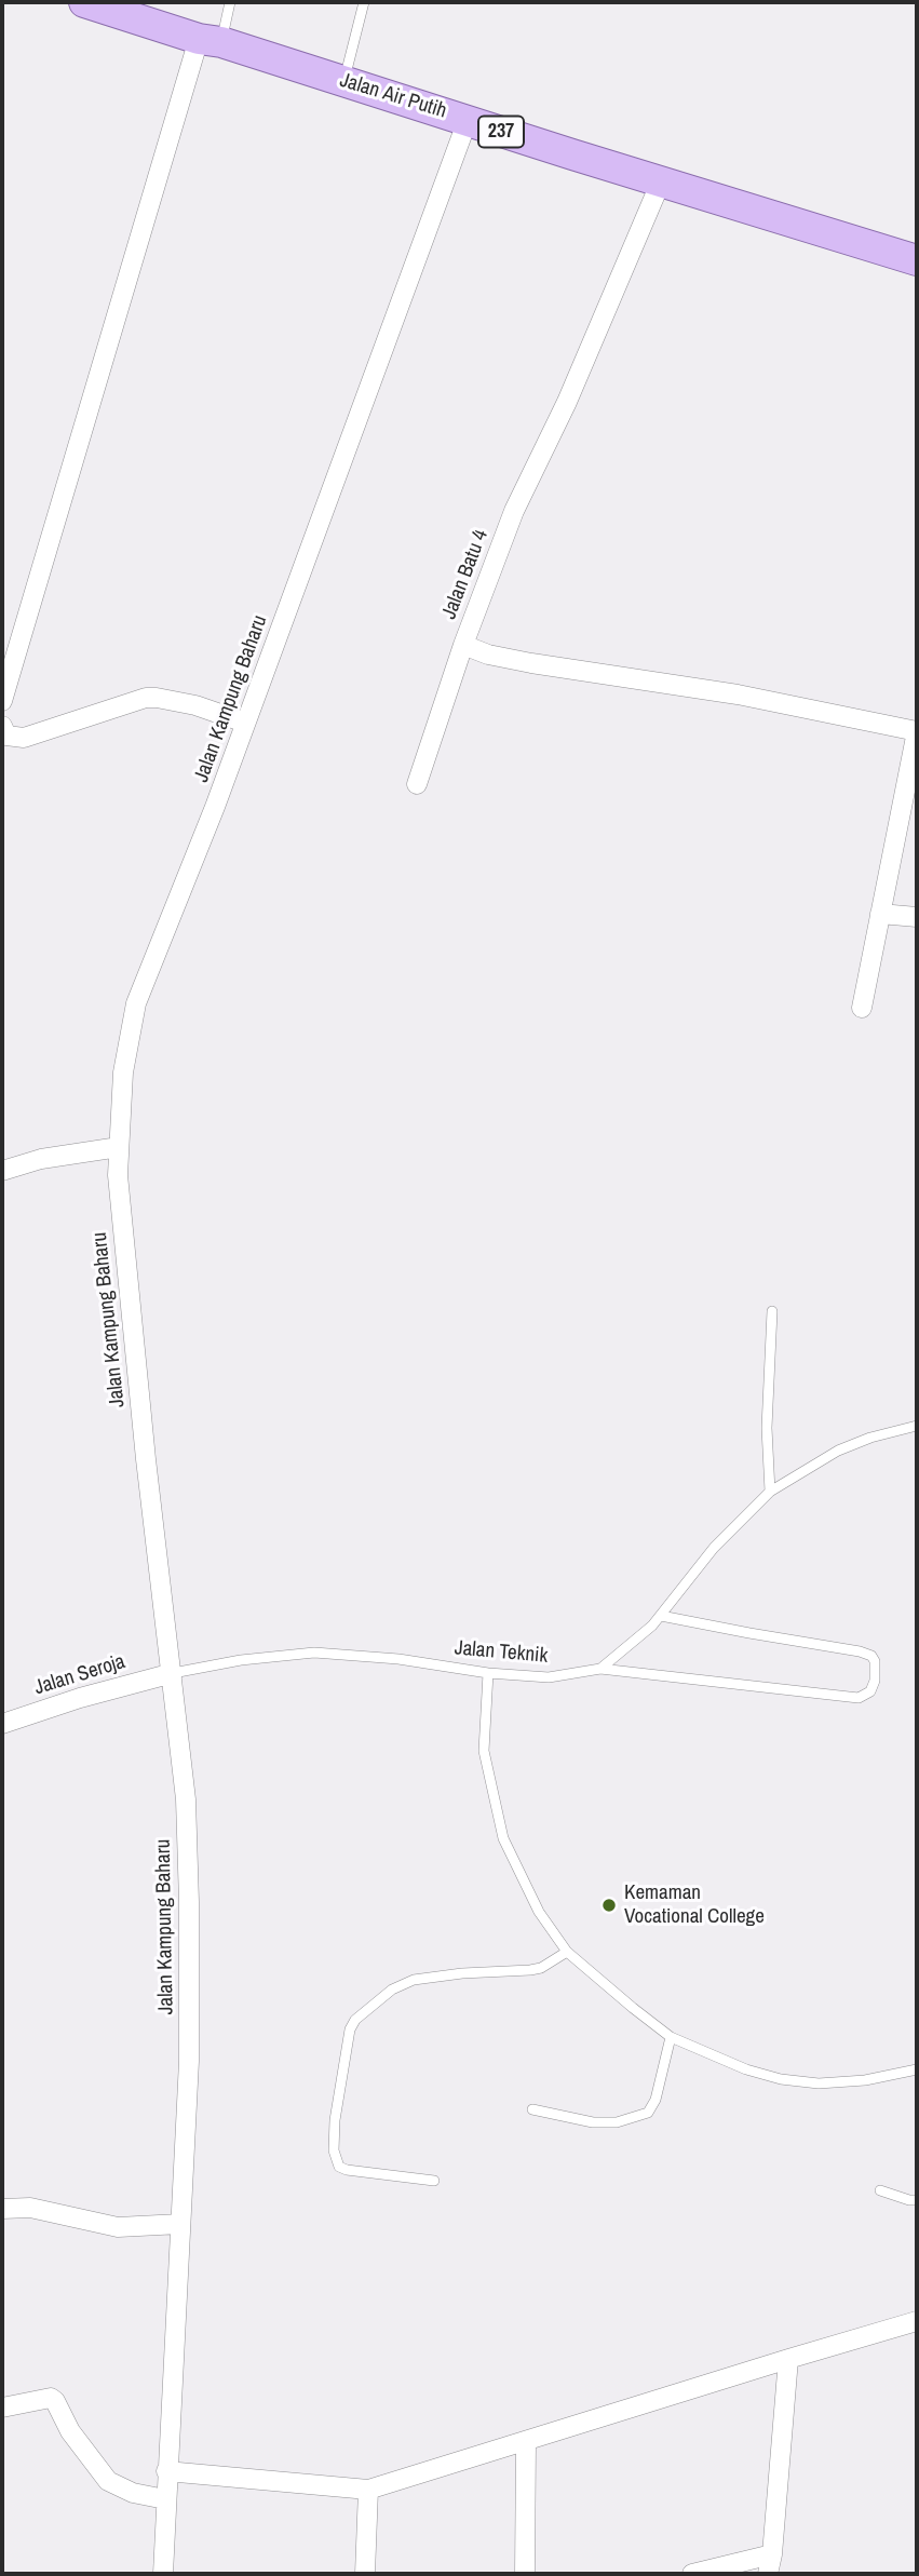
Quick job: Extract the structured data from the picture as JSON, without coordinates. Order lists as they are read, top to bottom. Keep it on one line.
{"streets":{"main road":["Jalan Air Putih","237"],"street":["Jalan Batu 4","Jalan Kampung Baharu","Jalan Seroja"],"lane":["Jalan Teknik"]},"crossings":[["Jalan Air Putih","Jalan Batu 4"],["Jalan Air Putih","Jalan Kampung Baharu"],["Jalan Kampung Baharu","Jalan Teknik"],["Jalan Kampung Baharu","Jalan Seroja"],["Jalan Teknik","Jalan Seroja"]],"places":["Kemaman Vocational College"]}
